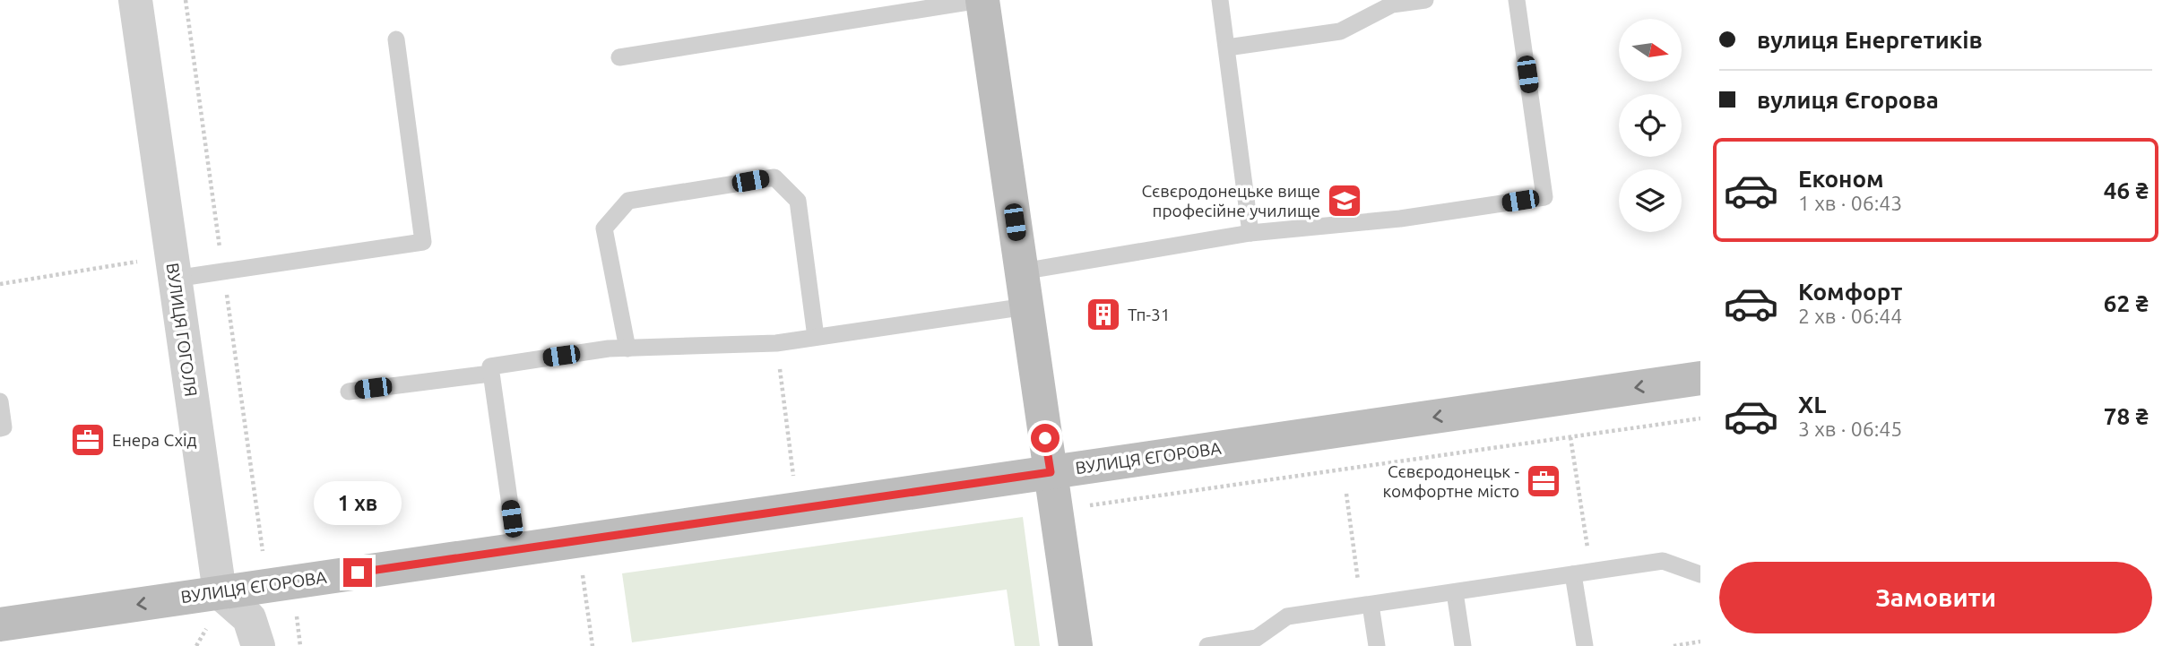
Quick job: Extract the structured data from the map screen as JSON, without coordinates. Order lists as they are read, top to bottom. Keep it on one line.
{"streets":{"street":["ВУЛИЦЯ ГОГОЛЯ","ВУЛИЦЯ ЄГОРОВА"]},"crossings":[["ВУЛИЦЯ ГОГОЛЯ","ВУЛИЦЯ ЄГОРОВА"]],"one_way":["ВУЛИЦЯ ЄГОРОВА"],"places":{"school or university":["Сєвєродонецьке вище професійне училище"],"building":["Тп-31"],"office":["Енера Схід","Сєвєродонецьк - комфортне місто"]},"north":"right","page":{"banner":["вулиця Енергетиків","вулиця Єгорова"],"list":[{"name":"Економ","note":"1 хв · 06:43","value":"46 ₴"},{"name":"Комфорт","note":"2 хв · 06:44","value":"62 ₴"},{"name":"XL","note":"3 хв · 06:45","value":"78 ₴"}],"bubble":"1 хв","buttons":"Замовити"}}
